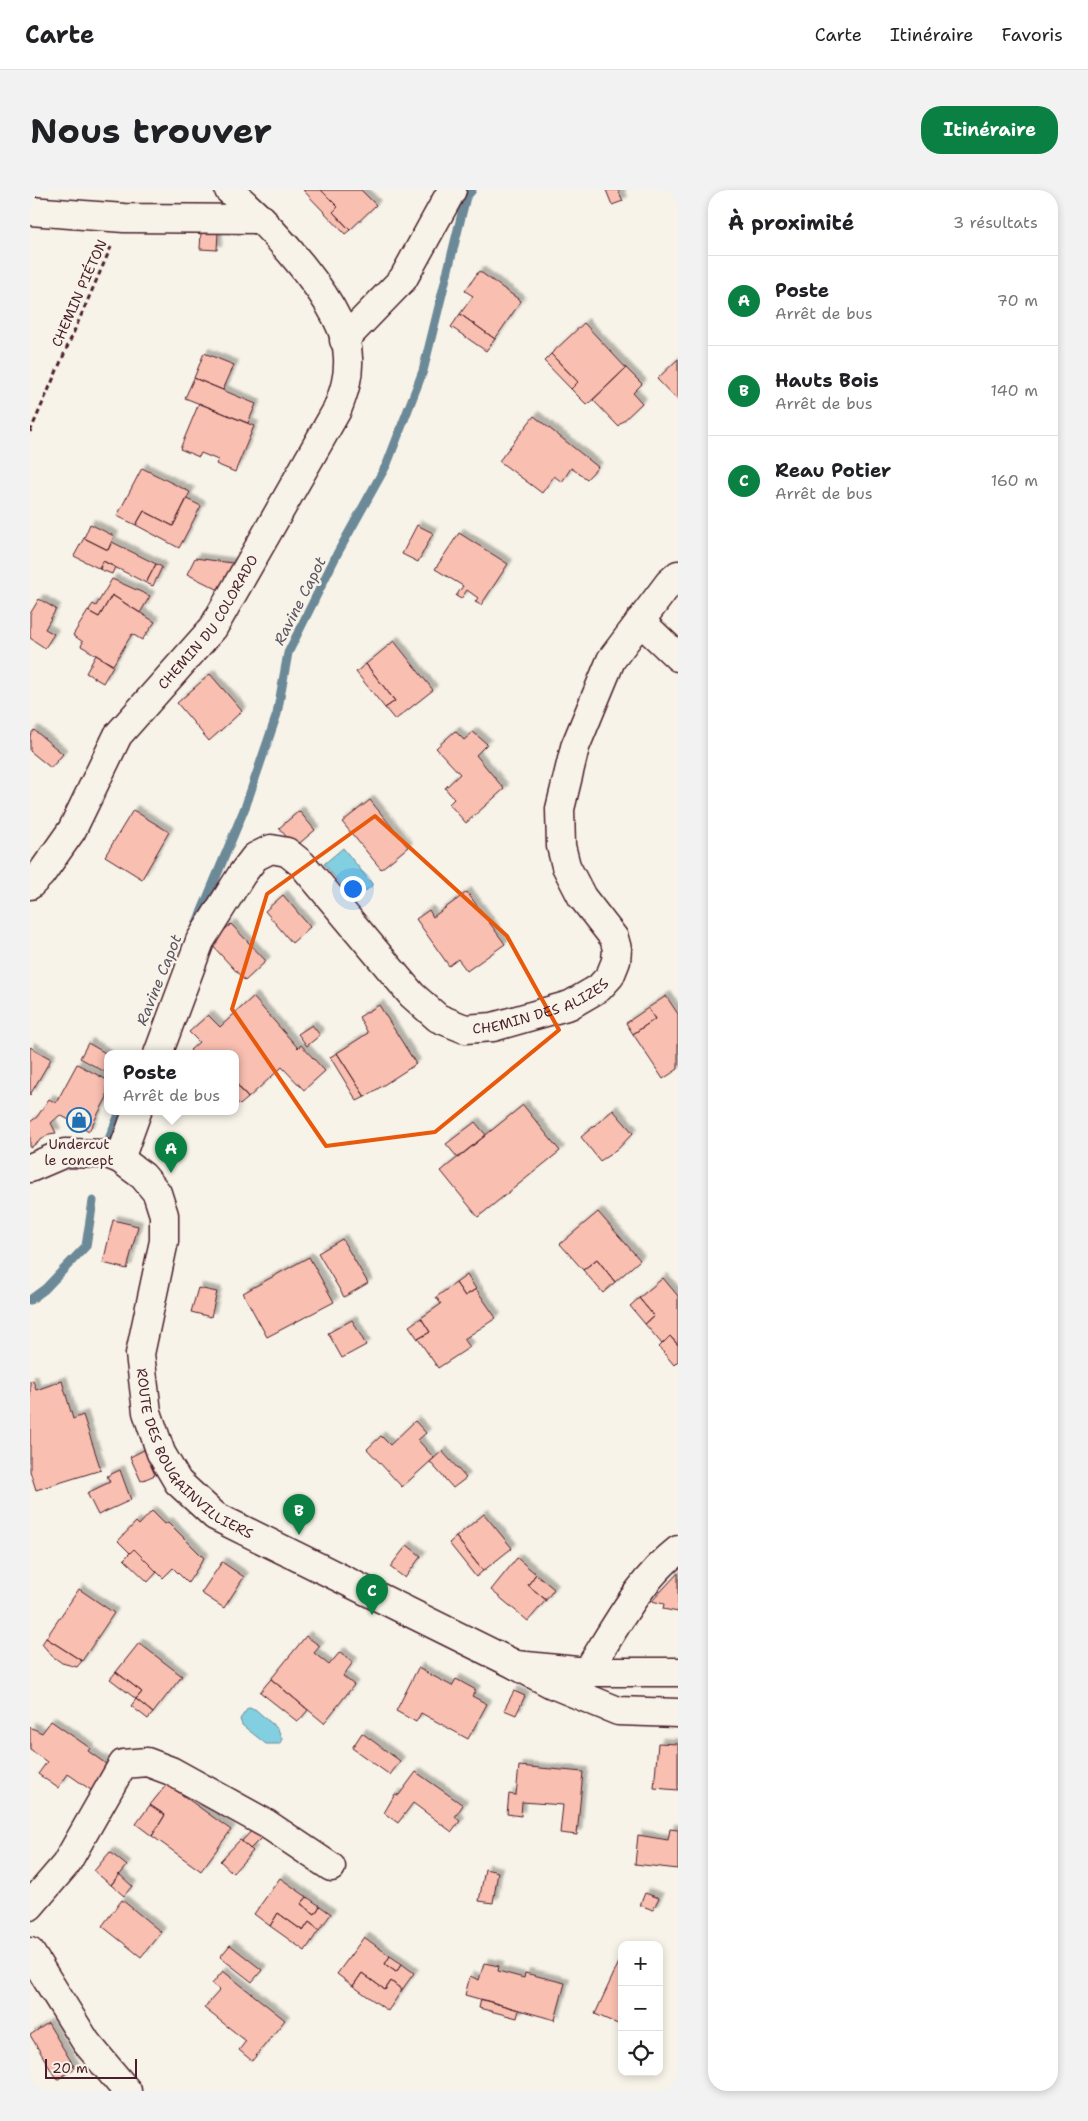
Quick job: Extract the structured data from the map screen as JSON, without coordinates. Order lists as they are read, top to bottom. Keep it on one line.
{"streets":{"street":["CHEMIN DU COLORADO","CHEMIN DES ALIZES","ROUTE DES BOUGAINVILLIERS"],"path":["CHEMIN PIÉTON"]},"water":["Ravine Capot"],"places":{"shop":["Undercut le concept"]},"scale_bar":"20 m","page":{"header":"Carte","nav":["Carte","Itinéraire","Favoris"],"buttons":"Itinéraire","title":"Nous trouver","heading":["À proximité","3 résultats"],"list":[{"mark":"A","name":"Poste","note":"Arrêt de bus","value":"70 m"},{"mark":"B","name":"Hauts Bois","note":"Arrêt de bus","value":"140 m"},{"mark":"C","name":"Reau Potier","note":"Arrêt de bus","value":"160 m"}],"popup":["Poste","Arrêt de bus"],"pins":["A","B","C"],"map_buttons":["+","−"],"scale":"20 m"}}
